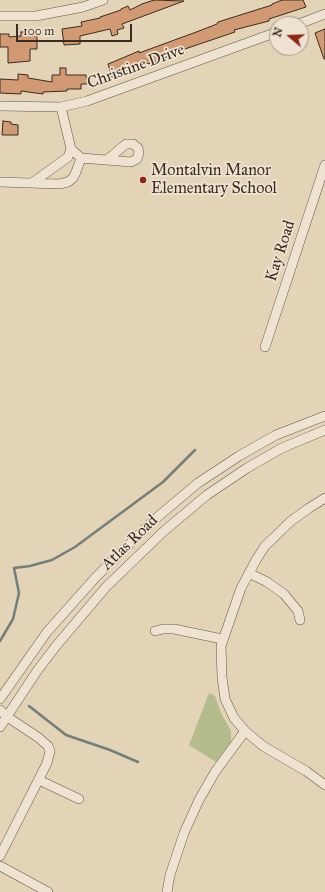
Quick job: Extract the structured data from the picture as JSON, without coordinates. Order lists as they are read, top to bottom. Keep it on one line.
{"streets":{"street":["Christine Drive","Kay Road","Atlas Road"]},"places":["Montalvin Manor Elementary School"],"scale_bar":"100 m","north":"left"}
